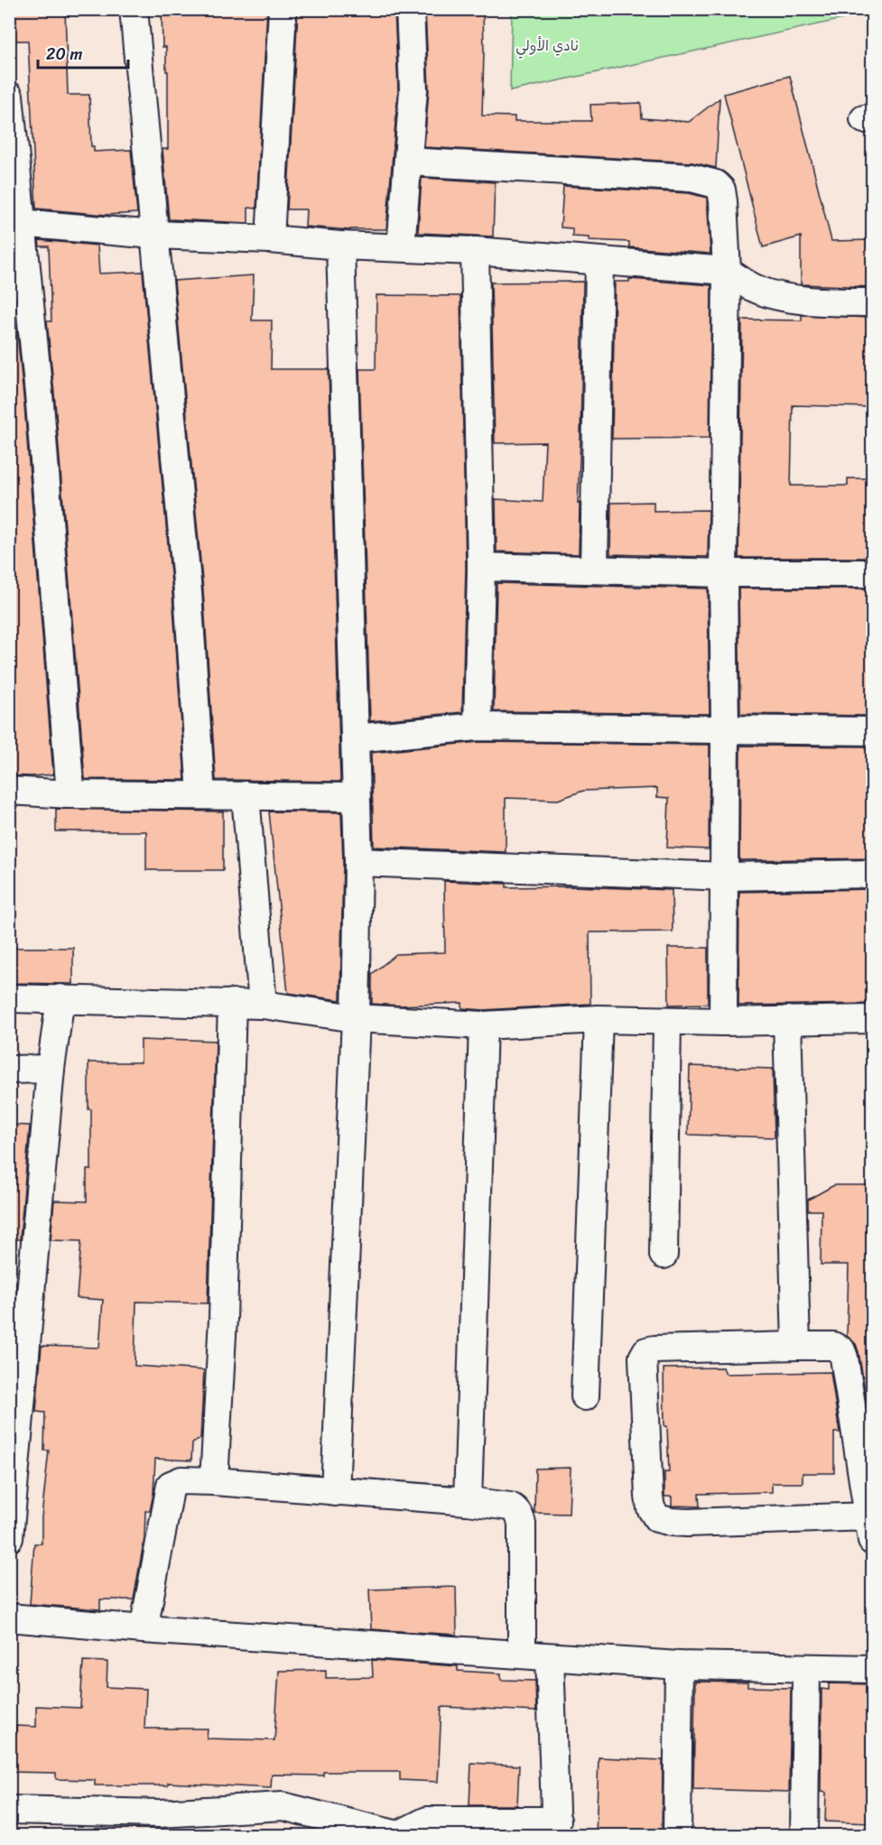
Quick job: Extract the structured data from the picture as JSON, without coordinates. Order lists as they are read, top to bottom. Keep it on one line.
{"parks":["نادي الأولي"],"scale_bar":"20 m"}
